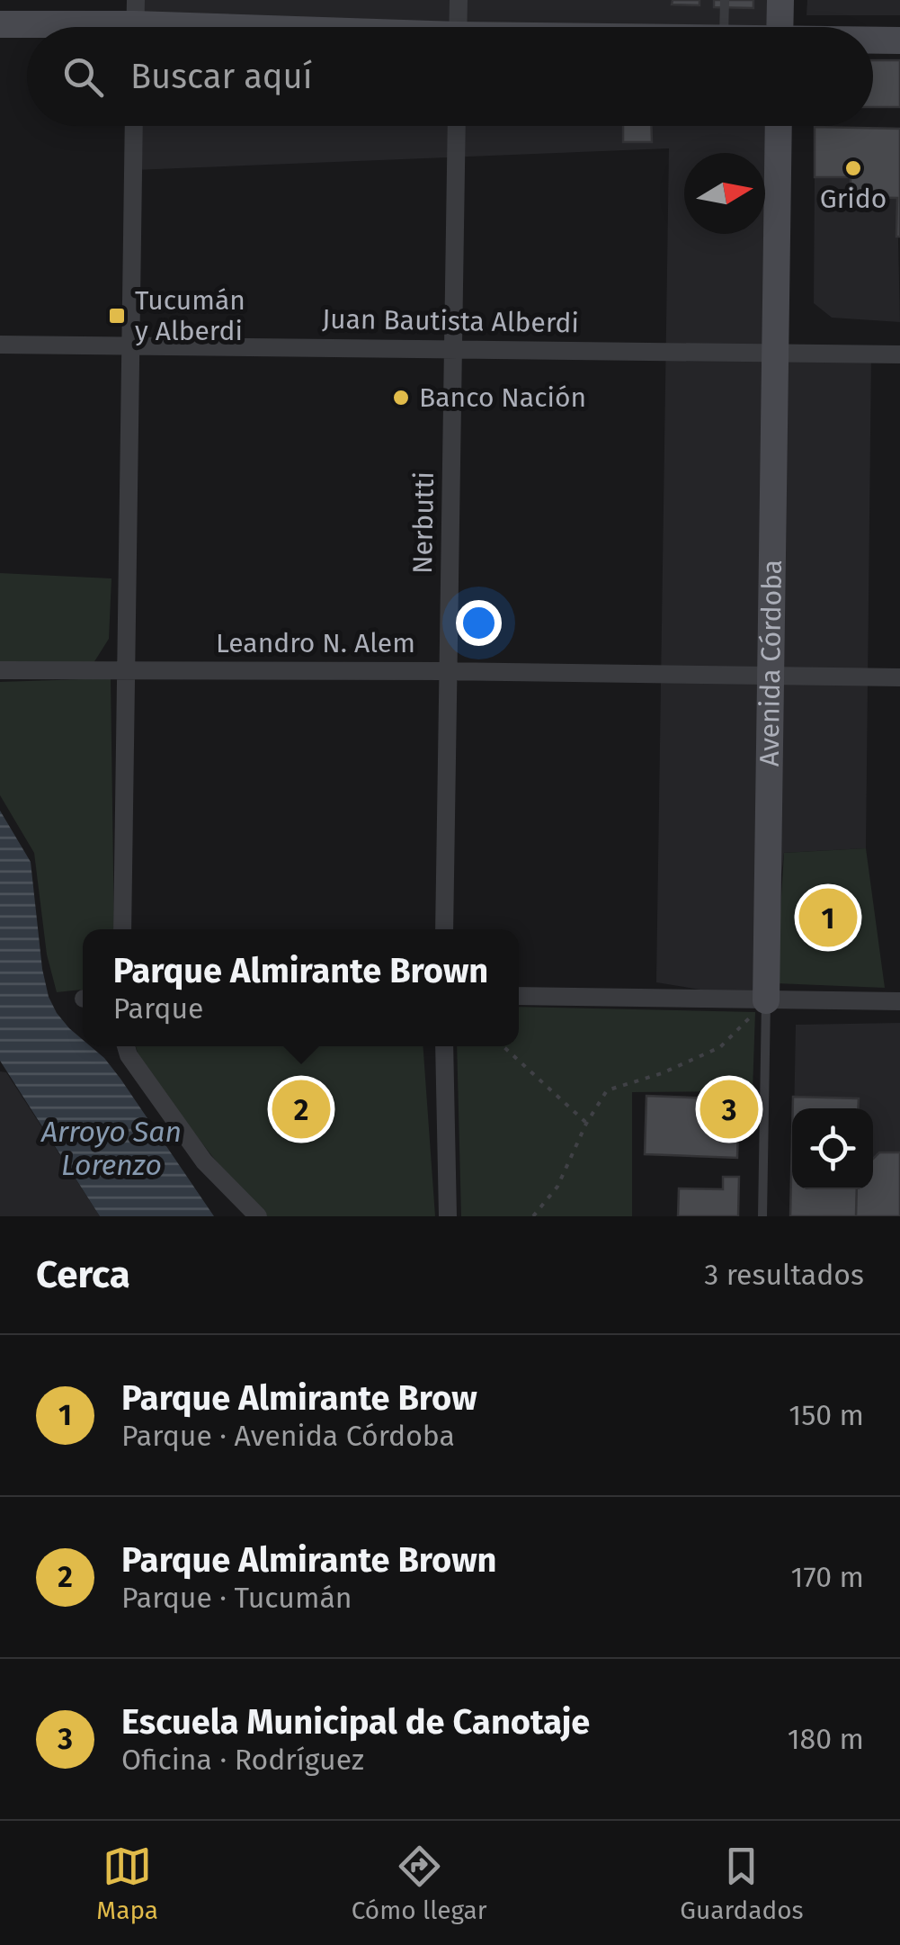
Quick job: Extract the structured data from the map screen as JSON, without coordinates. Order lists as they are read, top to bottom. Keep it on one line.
{"streets":{"main road":["Avenida Córdoba"],"street":["Juan Bautista Alberdi","Nerbutti","Leandro N. Alem"]},"crossings":[["Juan Bautista Alberdi","Nerbutti"],["Juan Bautista Alberdi","Avenida Córdoba"],["Nerbutti","Leandro N. Alem"],["Leandro N. Alem","Avenida Córdoba"]],"water":["Arroyo San Lorenzo"],"places":{"other":["Grido","Banco Nación"],"transit":["Tucumán y Alberdi"]},"north":"right","page":{"search":"Buscar aquí","pins":["1","2","3"],"popup":["Parque Almirante Brown","Parque"],"heading":["Cerca","3 resultados"],"list":[{"mark":"1","name":"Parque Almirante Brow","note":"Parque · Avenida Córdoba","value":"150 m"},{"mark":"2","name":"Parque Almirante Brown","note":"Parque · Tucumán","value":"170 m"},{"mark":"3","name":"Escuela Municipal de Canotaje","note":"Oficina · Rodríguez","value":"180 m"}],"nav":["Mapa","Cómo llegar","Guardados"]}}
